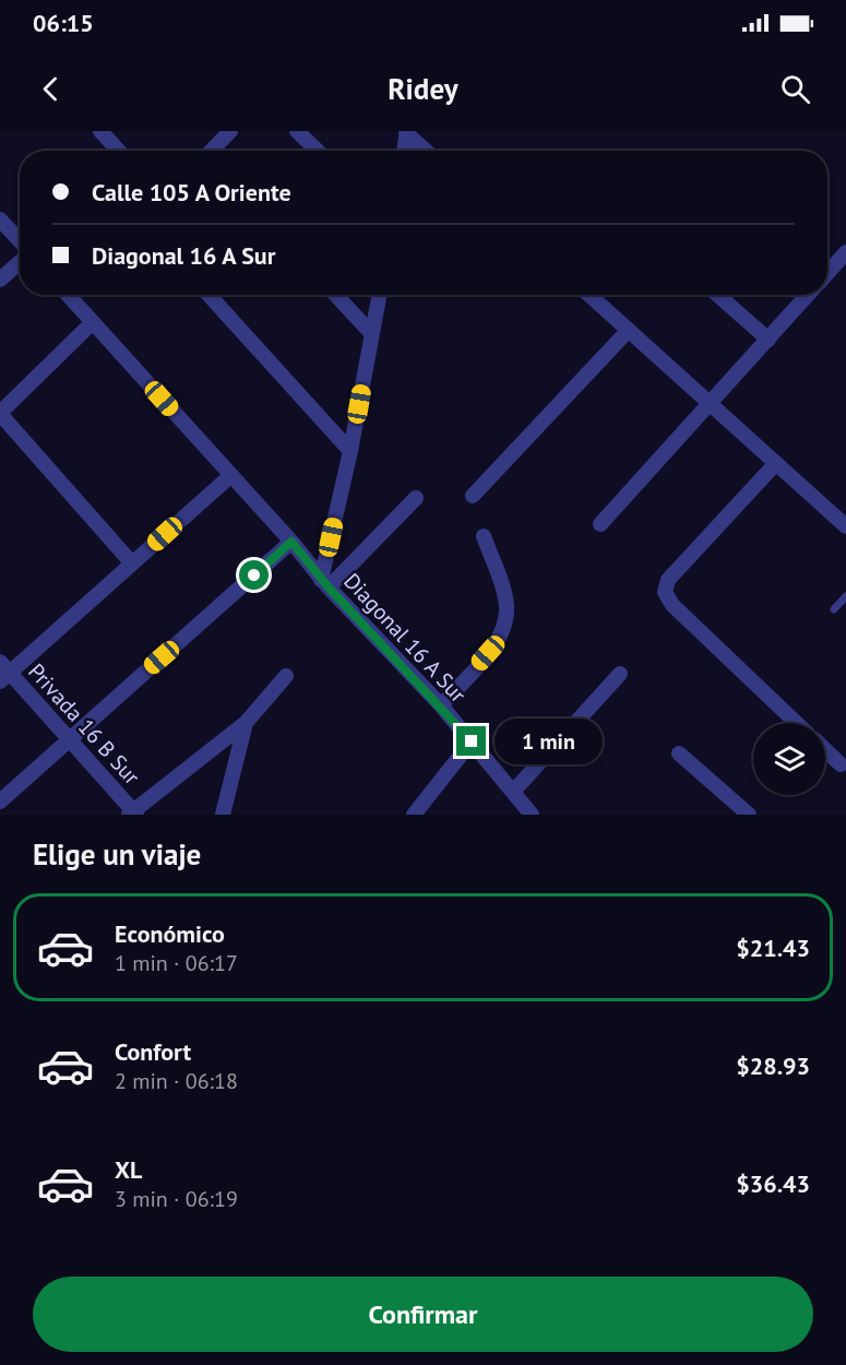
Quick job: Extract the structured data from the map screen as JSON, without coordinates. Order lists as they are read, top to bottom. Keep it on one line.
{"streets":{"street":["Diagonal 16 A Sur","Privada 16 B Sur"]},"page":{"status":"06:15","header":"Ridey","banner":["Calle 105 A Oriente","Diagonal 16 A Sur"],"bubble":"1 min","heading":"Elige un viaje","list":[{"name":"Económico","note":"1 min · 06:17","value":"$21.43"},{"name":"Confort","note":"2 min · 06:18","value":"$28.93"},{"name":"XL","note":"3 min · 06:19","value":"$36.43"}],"buttons":"Confirmar"}}
